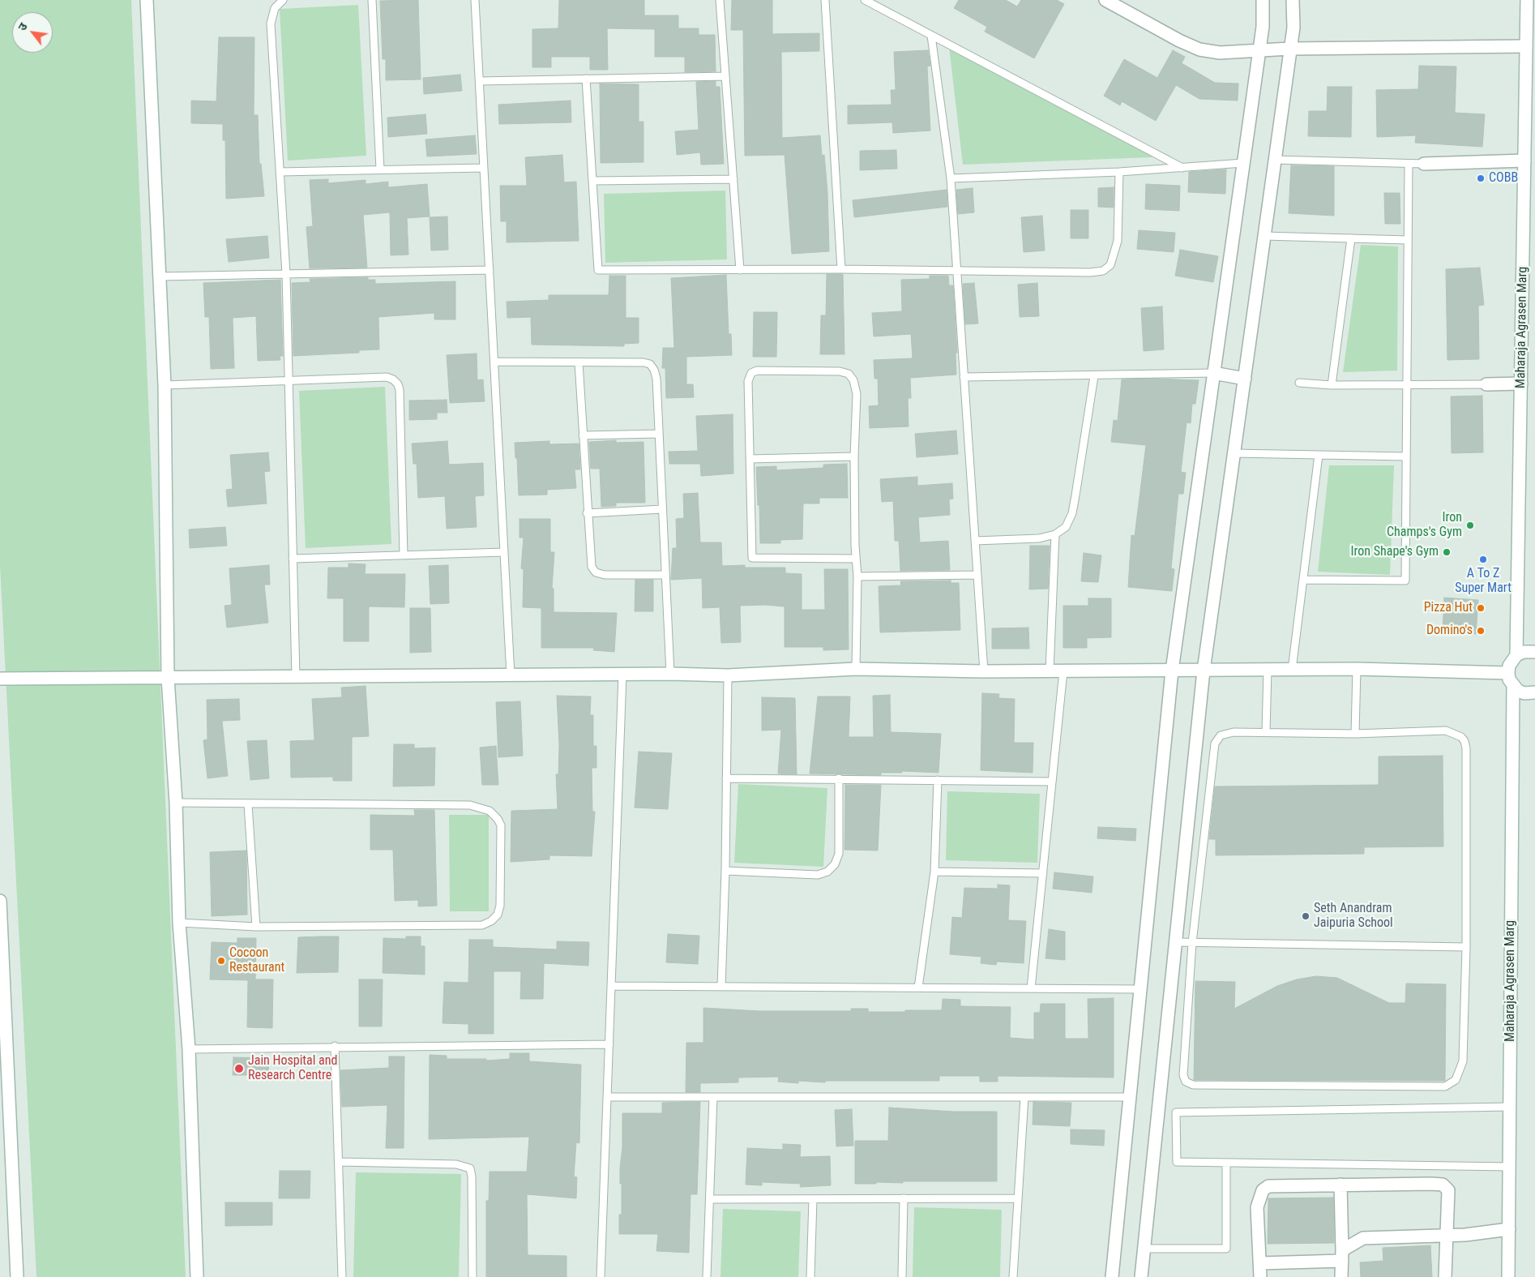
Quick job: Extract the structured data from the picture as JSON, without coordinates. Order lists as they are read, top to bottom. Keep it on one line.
{"streets":{"street":["Maharaja Agrasen Marg"]},"places":["COBB","Iron Champs's Gym","Iron Shape's Gym","A To Z Super Mart","Pizza Hut","Domino's","Seth Anandram Jaipuria School","Cocoon Restaurant","Jain Hospital and Research Centre"],"north":"top left"}
